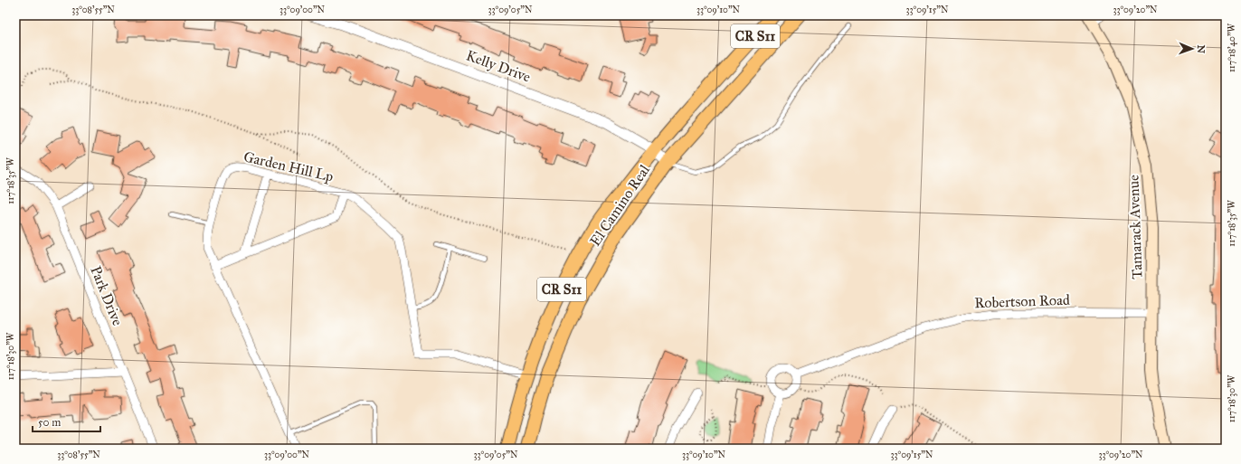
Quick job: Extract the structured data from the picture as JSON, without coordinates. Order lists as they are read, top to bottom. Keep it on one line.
{"streets":{"main road":["CR S11","El Camino Real","Tamarack Avenue"],"street":["Kelly Drive","Garden Hill Lp","Park Drive","Robertson Road"]},"crossings":[["Kelly Drive","El Camino Real"],["Garden Hill Lp","El Camino Real"],["Tamarack Avenue","Robertson Road"]],"scale_bar":"50 m","north":"right","coordinates":["33°08'55\"N","33°09'00\"N","33°09'05\"N","33°09'10\"N","33°09'15\"N","33°09'20\"N","117°18'40\"W","117°18'35\"W","117°18'30\"W"]}
